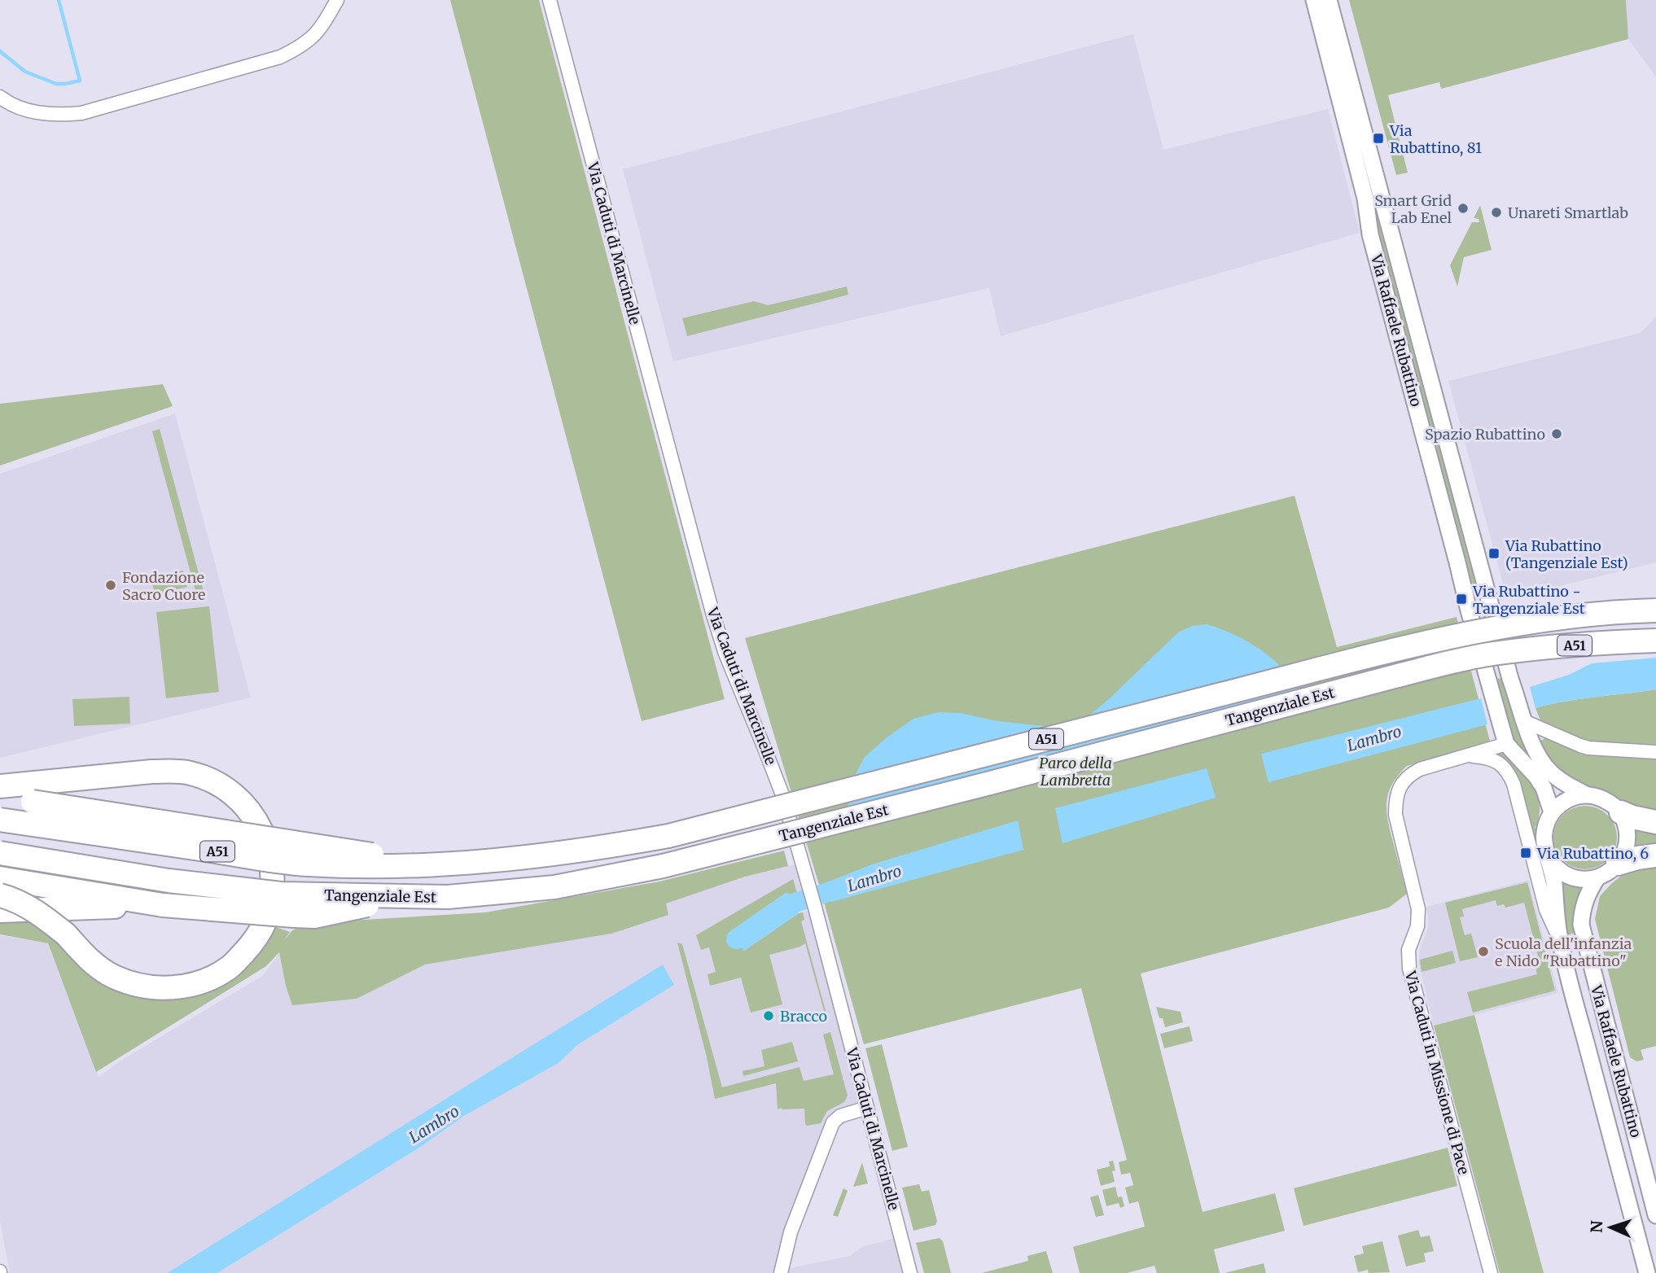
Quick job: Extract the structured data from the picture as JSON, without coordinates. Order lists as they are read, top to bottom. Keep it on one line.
{"streets":{"highway":["A51","Tangenziale Est"],"street":["Via Caduti di Marcinelle","Via Raffaele Rubattino","Via Caduti in Missione di Pace"]},"crossings":[["Via Raffaele Rubattino","Via Caduti in Missione di Pace"]],"water":["Lambro"],"parks":["Parco della Lambretta"],"places":{"transit":["Via Rubattino, 81","Via Rubattino (Tangenziale Est)","Via Rubattino - Tangenziale Est","Via Rubattino, 6"],"other":["Smart Grid Lab Enel","Unareti Smartlab","Spazio Rubattino","Fondazione Sacro Cuore","Scuola dell'infanzia e Nido \"Rubattino\"","Bracco"]},"north":"left"}
